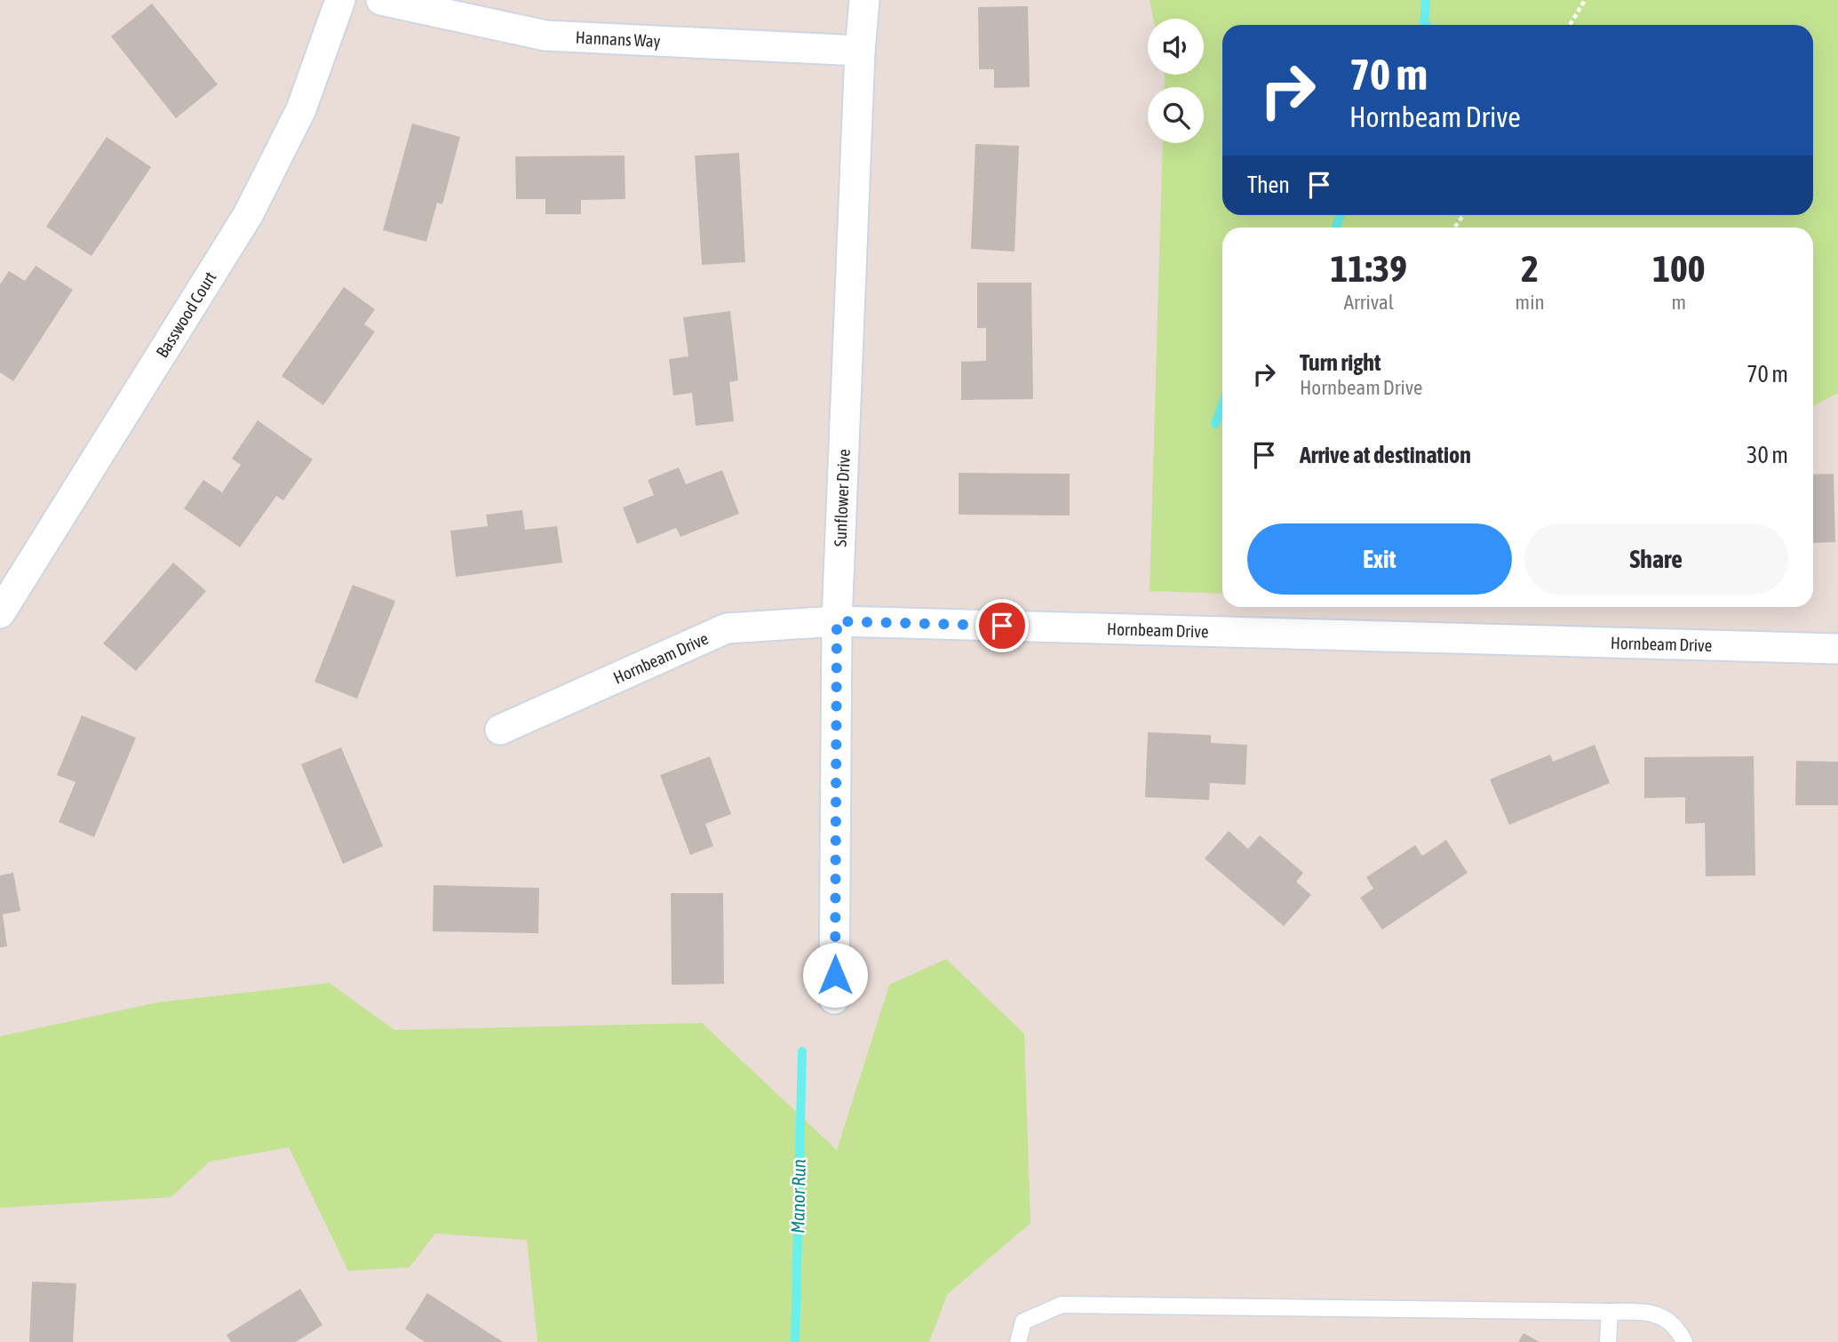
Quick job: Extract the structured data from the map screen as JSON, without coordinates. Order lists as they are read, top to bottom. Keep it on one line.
{"streets":{"street":["Hannans Way","Basswood Court","Sunflower Drive","Hornbeam Drive"]},"crossings":[["Hannans Way","Sunflower Drive"],["Sunflower Drive","Hornbeam Drive"]],"water":["Manor Run"],"page":{"turn":["70 m","Hornbeam Drive"],"then":"Then","eta":["11:39","Arrival","2","min","100","m"],"list":[{"name":"Turn right","note":"Hornbeam Drive","value":"70 m"},{"name":"Arrive at destination","value":"30 m"}],"buttons":["Exit","Share"]}}
